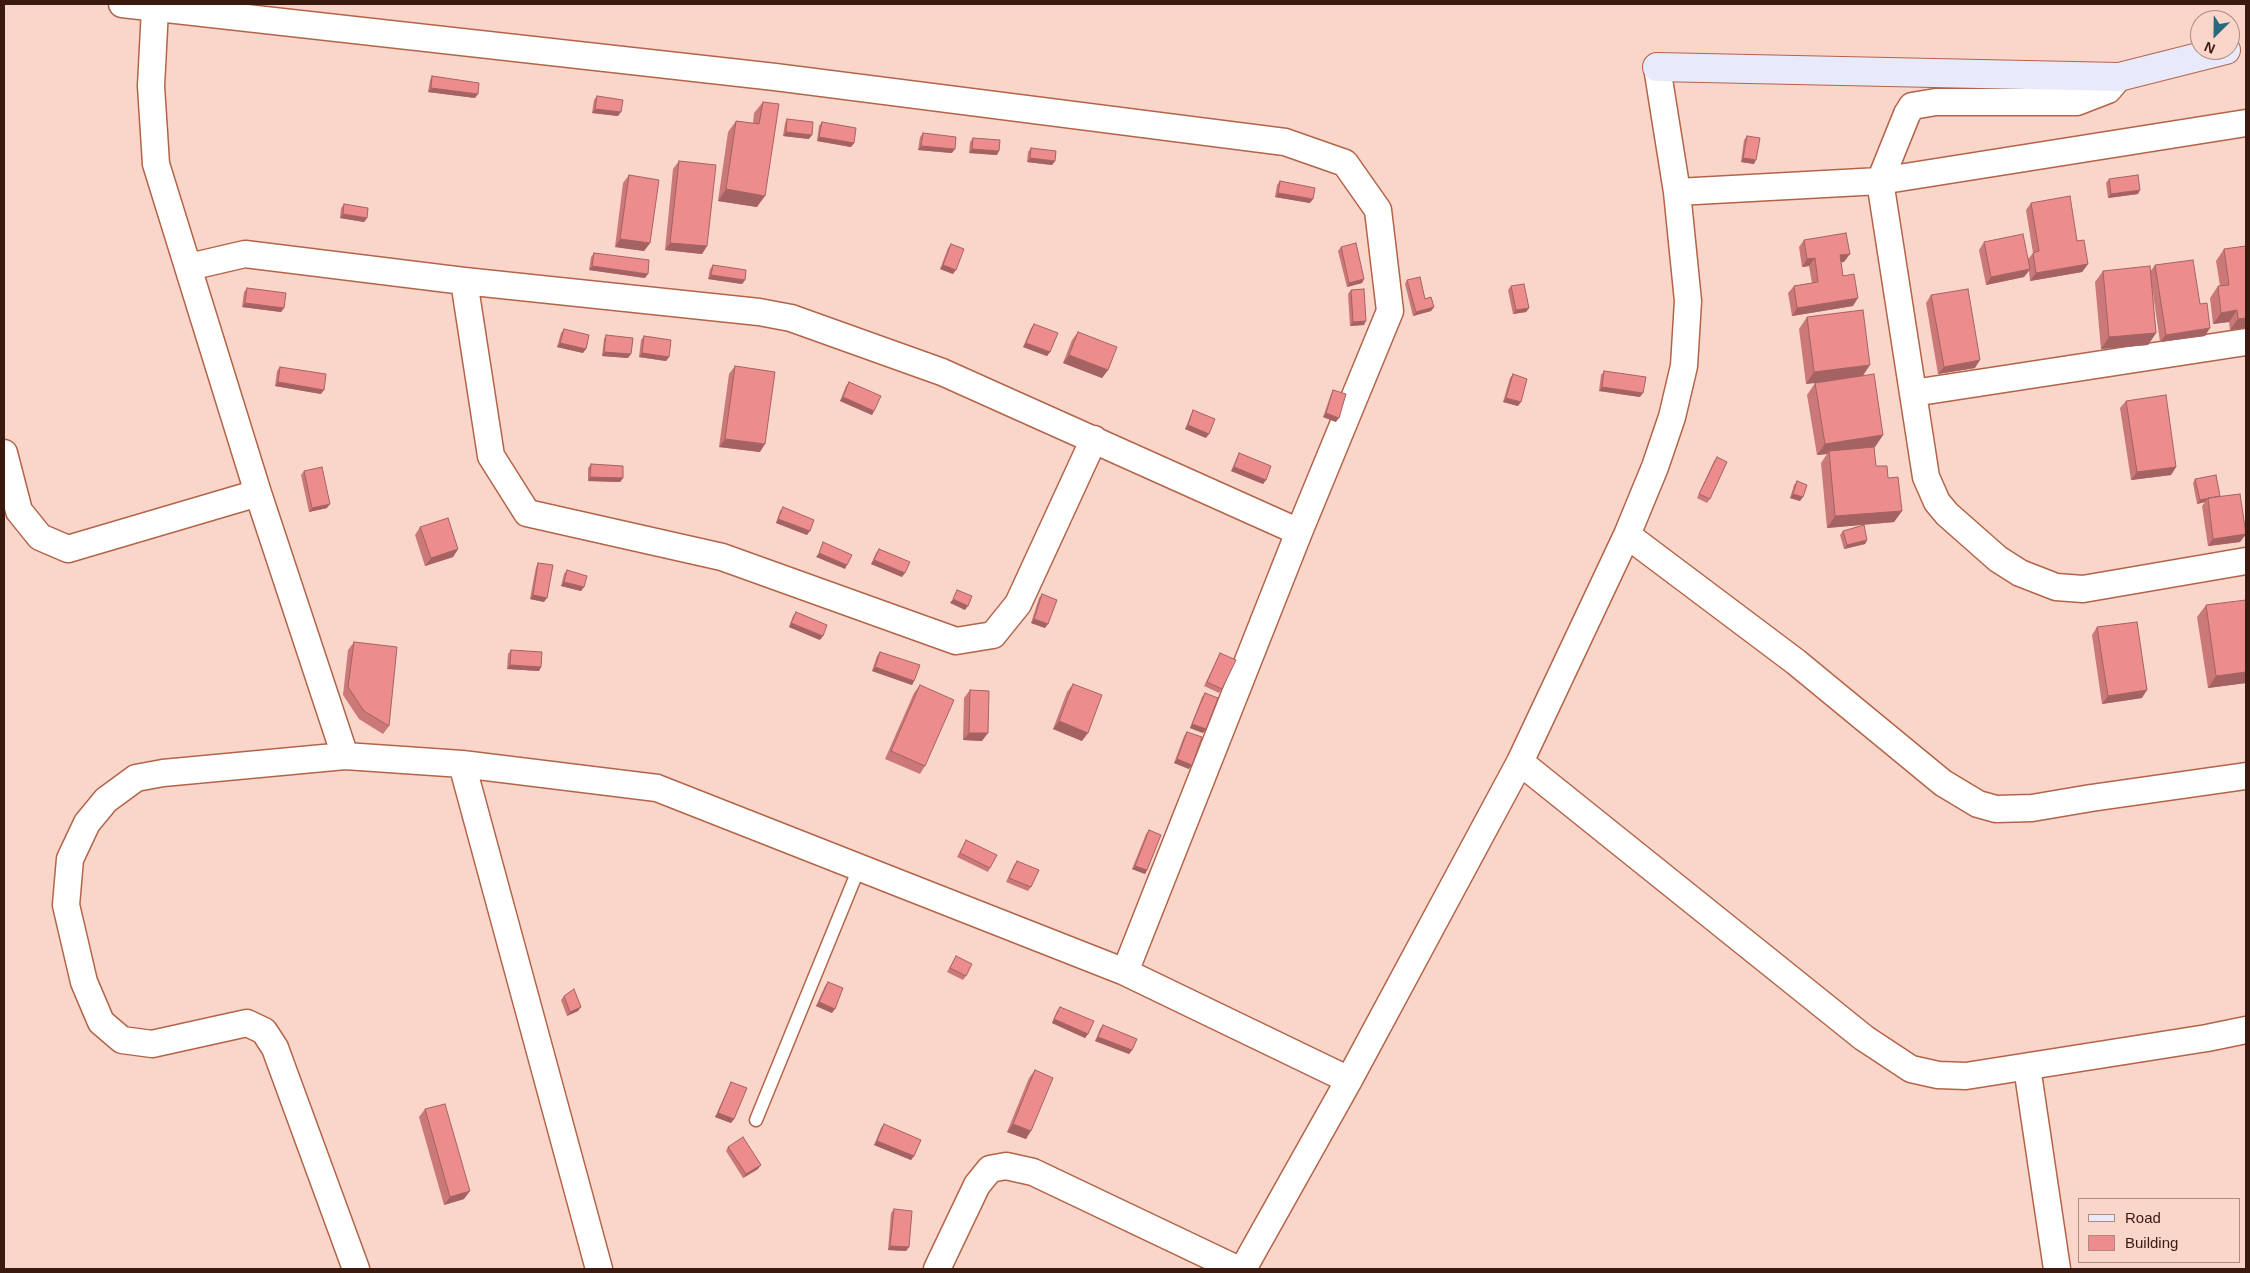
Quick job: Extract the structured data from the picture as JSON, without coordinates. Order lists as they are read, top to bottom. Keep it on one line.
{"legend":["Road","Building"],"north":"bottom left"}
